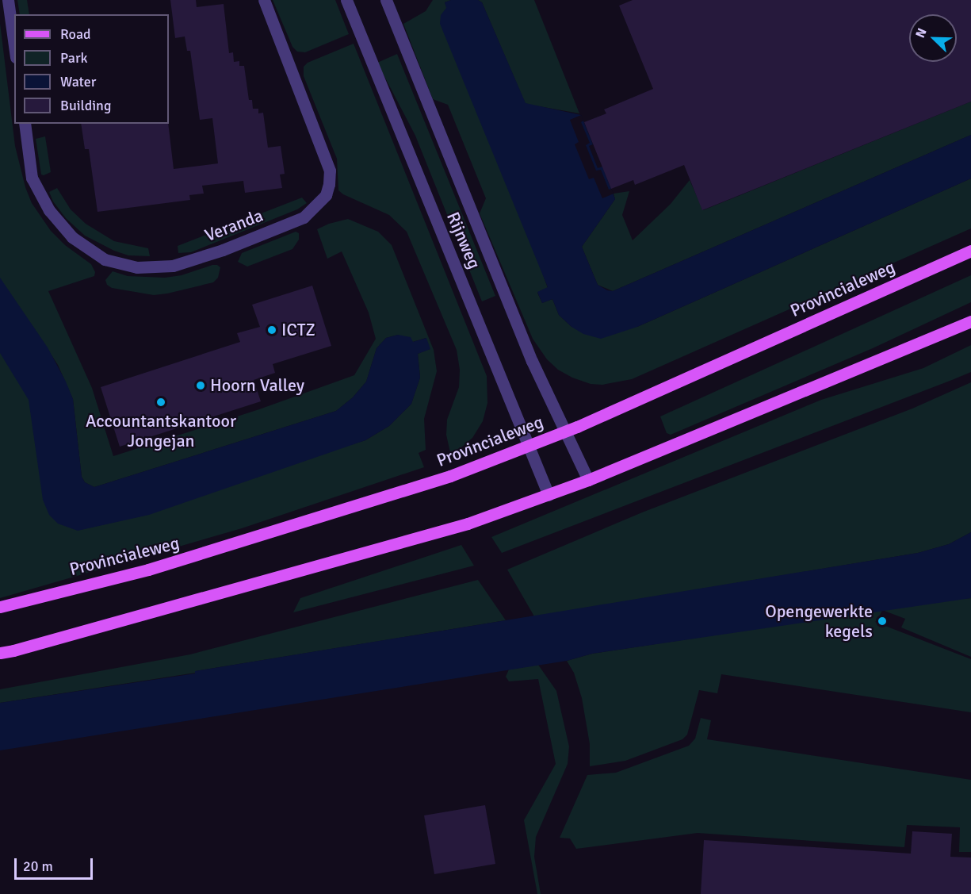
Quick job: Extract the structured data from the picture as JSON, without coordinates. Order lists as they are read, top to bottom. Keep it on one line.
{"streets":{"main road":["Provincialeweg"],"street":["Veranda","Rijnweg"]},"crossings":[["Rijnweg","Provincialeweg"]],"places":["ICTZ","Hoorn Valley","Accountantskantoor Jongejan","Opengewerkte kegels"],"legend":["Road","Park","Water","Building"],"scale_bar":"20 m","north":"top left"}
